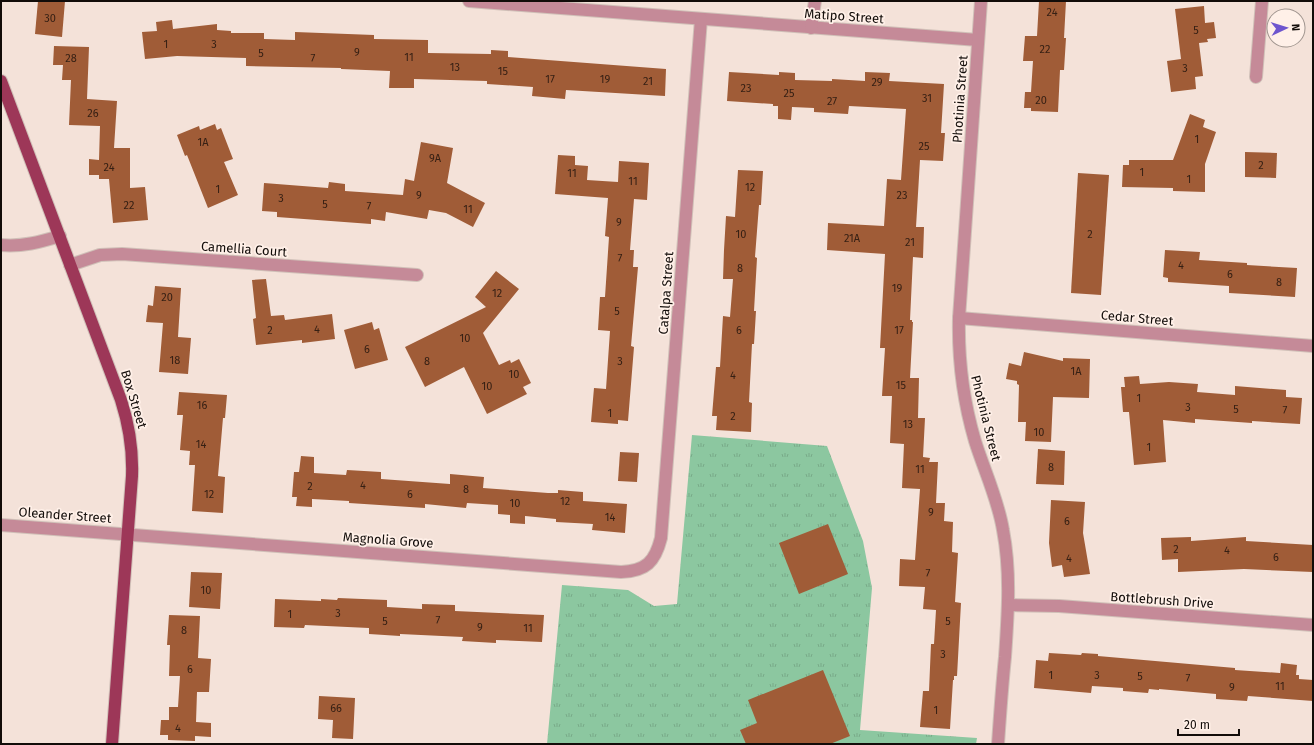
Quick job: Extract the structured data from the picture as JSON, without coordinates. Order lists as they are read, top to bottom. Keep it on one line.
{"streets":{"main road":["Box Street"],"street":["Matipo Street","Photinia Street","Camellia Court","Catalpa Street","Cedar Street","Oleander Street","Magnolia Grove","Bottlebrush Drive"]},"crossings":[["Matipo Street","Photinia Street"],["Matipo Street","Catalpa Street"],["Photinia Street","Cedar Street"],["Photinia Street","Bottlebrush Drive"],["Camellia Court","Box Street"],["Catalpa Street","Magnolia Grove"],["Box Street","Oleander Street"],["Box Street","Magnolia Grove"],["Oleander Street","Magnolia Grove"]],"house_numbers":["24","30","5","1","3","22","9","5","11","28","7","13","3","15","17","19","21","29","23","25","31","20","27","26","1","1A","25","9A","2","24","1","11","1","11","12","1","9","23","3","5","22","7","11","9","10","2","21A","21","7","4","8","6","8","19","12","20","5","4","2","6","17","10","6","18","8","3","1A","10","4","15","10","1","16","3","5","7","1","2","13","10","14","1","8","11","4","2","8","12","6","12","10","9","14","6","2","4","6","4","7","10","3","1","7","5","5","9","11","8","3","6","1","3","5","7","11","9","66","1","4"],"scale_bar":"20 m","north":"right"}
